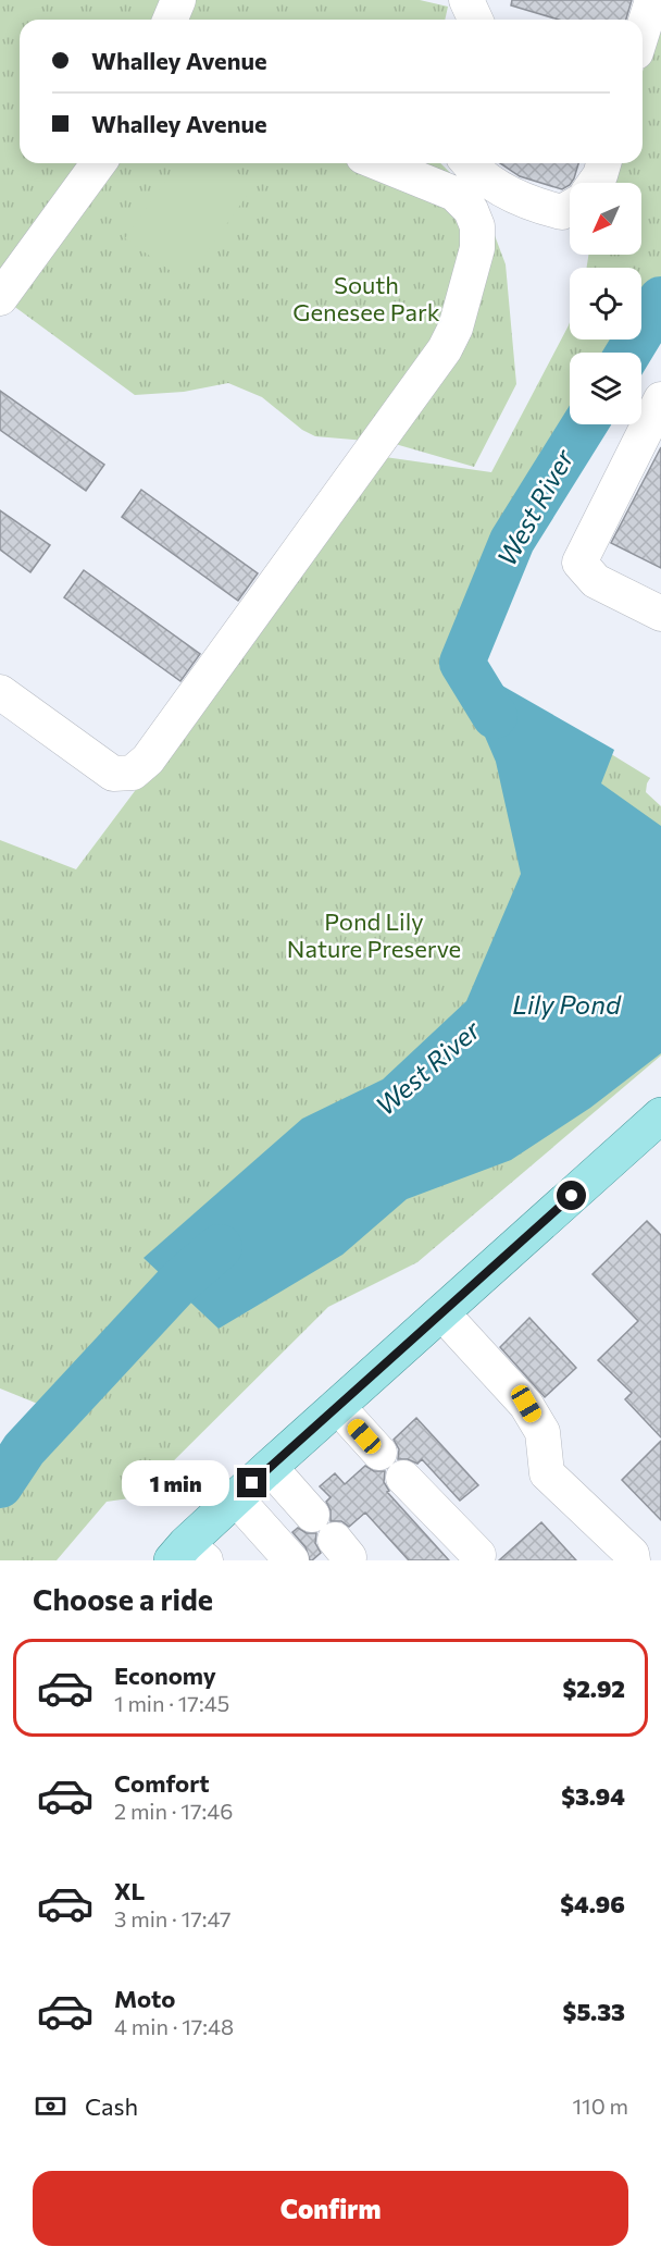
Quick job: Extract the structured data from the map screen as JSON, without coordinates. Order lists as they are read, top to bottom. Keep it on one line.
{"water":["West River","Lily Pond"],"parks":["South Genesee Park","Pond Lily Nature Preserve"],"north":"bottom left","page":{"banner":["Whalley Avenue","Whalley Avenue"],"bubble":"1 min","heading":"Choose a ride","list":[{"name":"Economy","note":"1 min · 17:45","value":"$2.92"},{"name":"Comfort","note":"2 min · 17:46","value":"$3.94"},{"name":"XL","note":"3 min · 17:47","value":"$4.96"},{"name":"Moto","note":"4 min · 17:48","value":"$5.33"}],"pay":["Cash","110 m"],"buttons":"Confirm"}}
